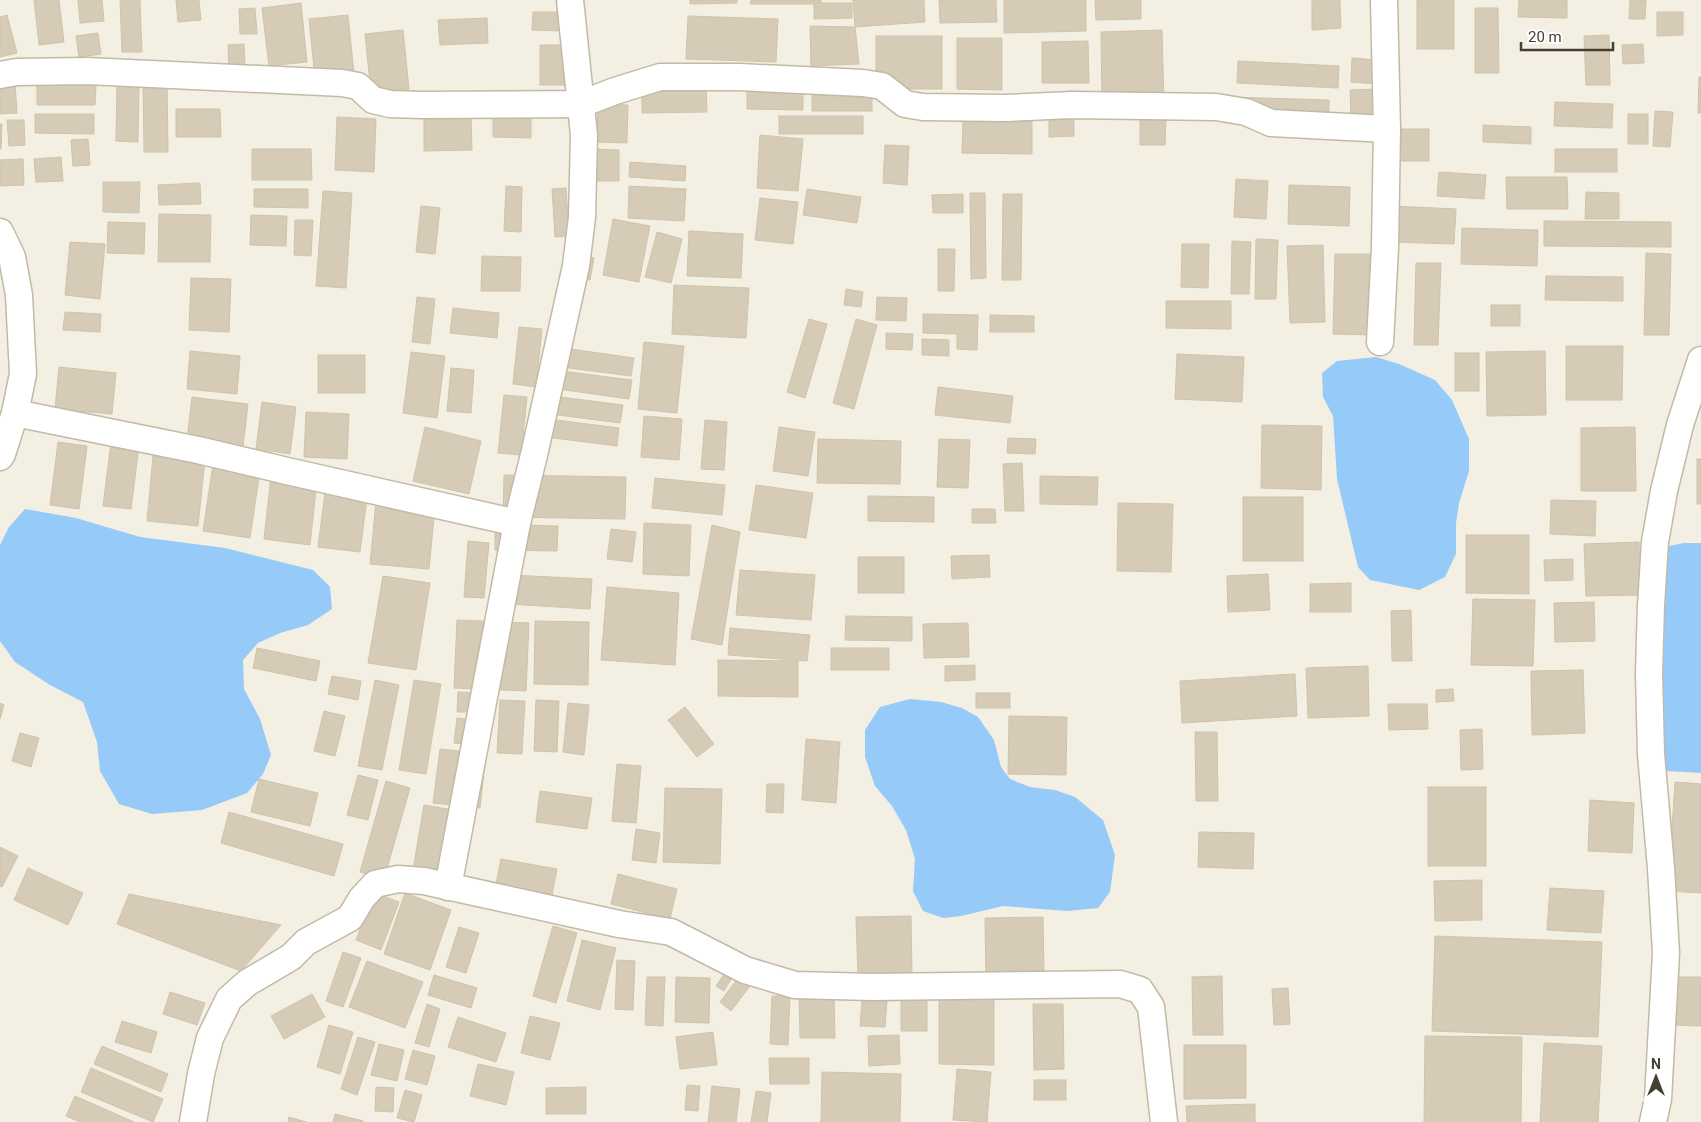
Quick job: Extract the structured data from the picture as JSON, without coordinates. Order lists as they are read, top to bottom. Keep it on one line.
{"scale_bar":"20 m","north":"top"}
